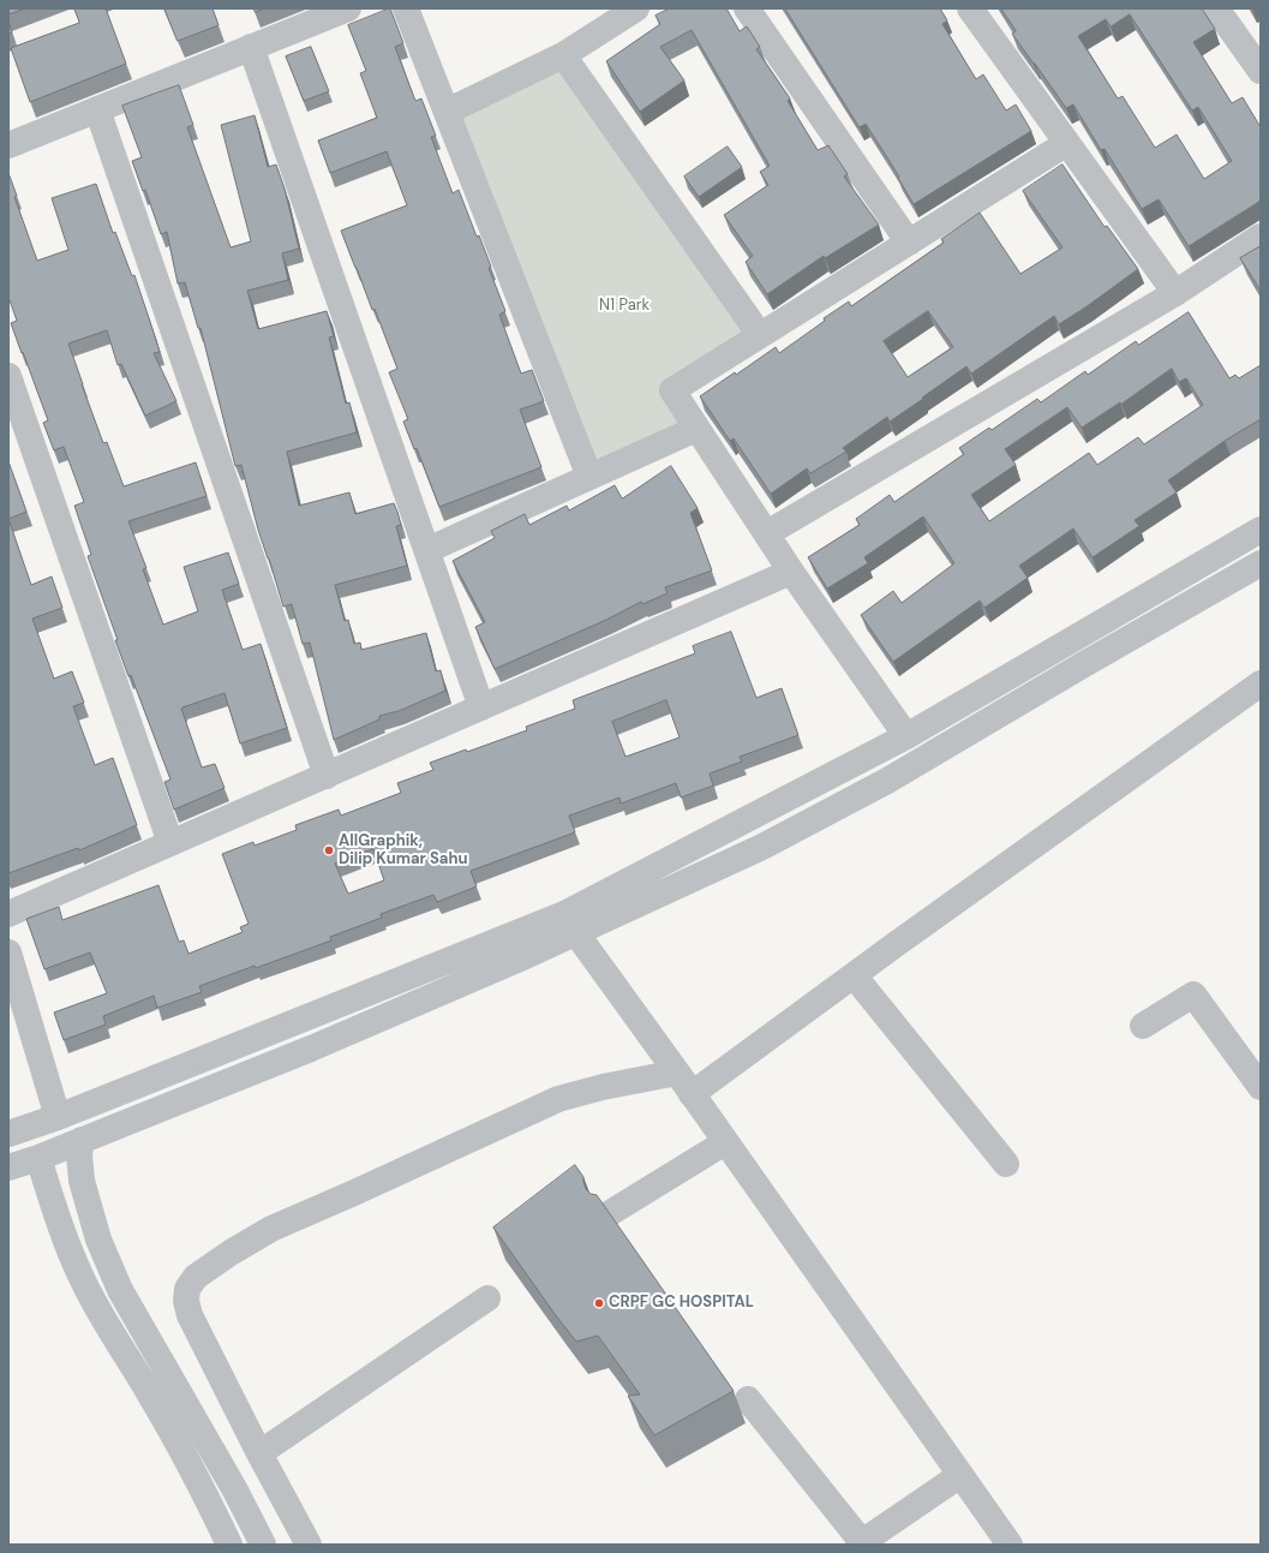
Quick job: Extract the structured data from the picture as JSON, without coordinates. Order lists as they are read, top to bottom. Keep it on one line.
{"parks":["N1 Park"],"places":["AllGraphik, Dilip Kumar Sahu","CRPF GC HOSPITAL"]}
